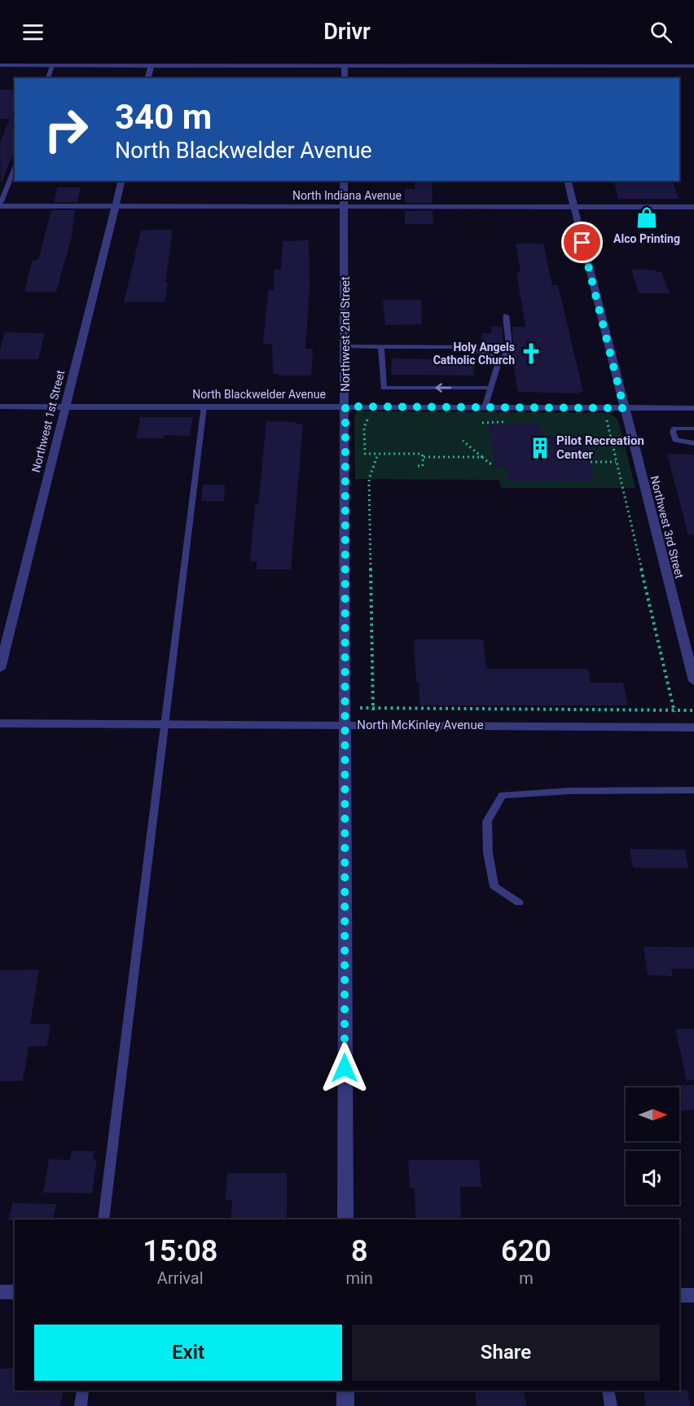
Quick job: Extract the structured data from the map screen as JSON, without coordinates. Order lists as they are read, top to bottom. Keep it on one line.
{"streets":{"street":["North Indiana Avenue","Northwest 2nd Street","North Blackwelder Avenue","Northwest 1st Street","Northwest 3rd Street","North McKinley Avenue"]},"crossings":[["North Indiana Avenue","Northwest 2nd Street"],["North Indiana Avenue","Northwest 1st Street"],["North Indiana Avenue","Northwest 3rd Street"],["Northwest 2nd Street","North Blackwelder Avenue"],["Northwest 2nd Street","North McKinley Avenue"],["North Blackwelder Avenue","Northwest 1st Street"],["North Blackwelder Avenue","Northwest 3rd Street"]],"places":{"shop":["Alco Printing"],"church":["Holy Angels Catholic Church"],"building":["Pilot Recreation Center"]},"north":"right","page":{"header":"Drivr","turn":["340 m","North Blackwelder Avenue"],"eta":["15:08","Arrival","8","min","620","m"],"buttons":["Exit","Share"]}}
